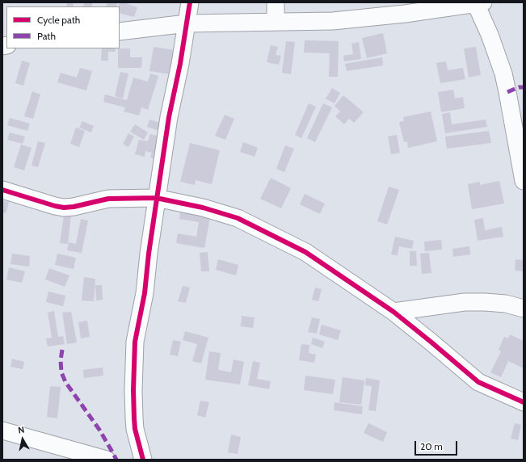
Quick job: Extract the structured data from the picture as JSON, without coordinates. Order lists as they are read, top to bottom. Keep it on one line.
{"legend":["Cycle path","Path"],"scale_bar":"20 m","north":"top"}
